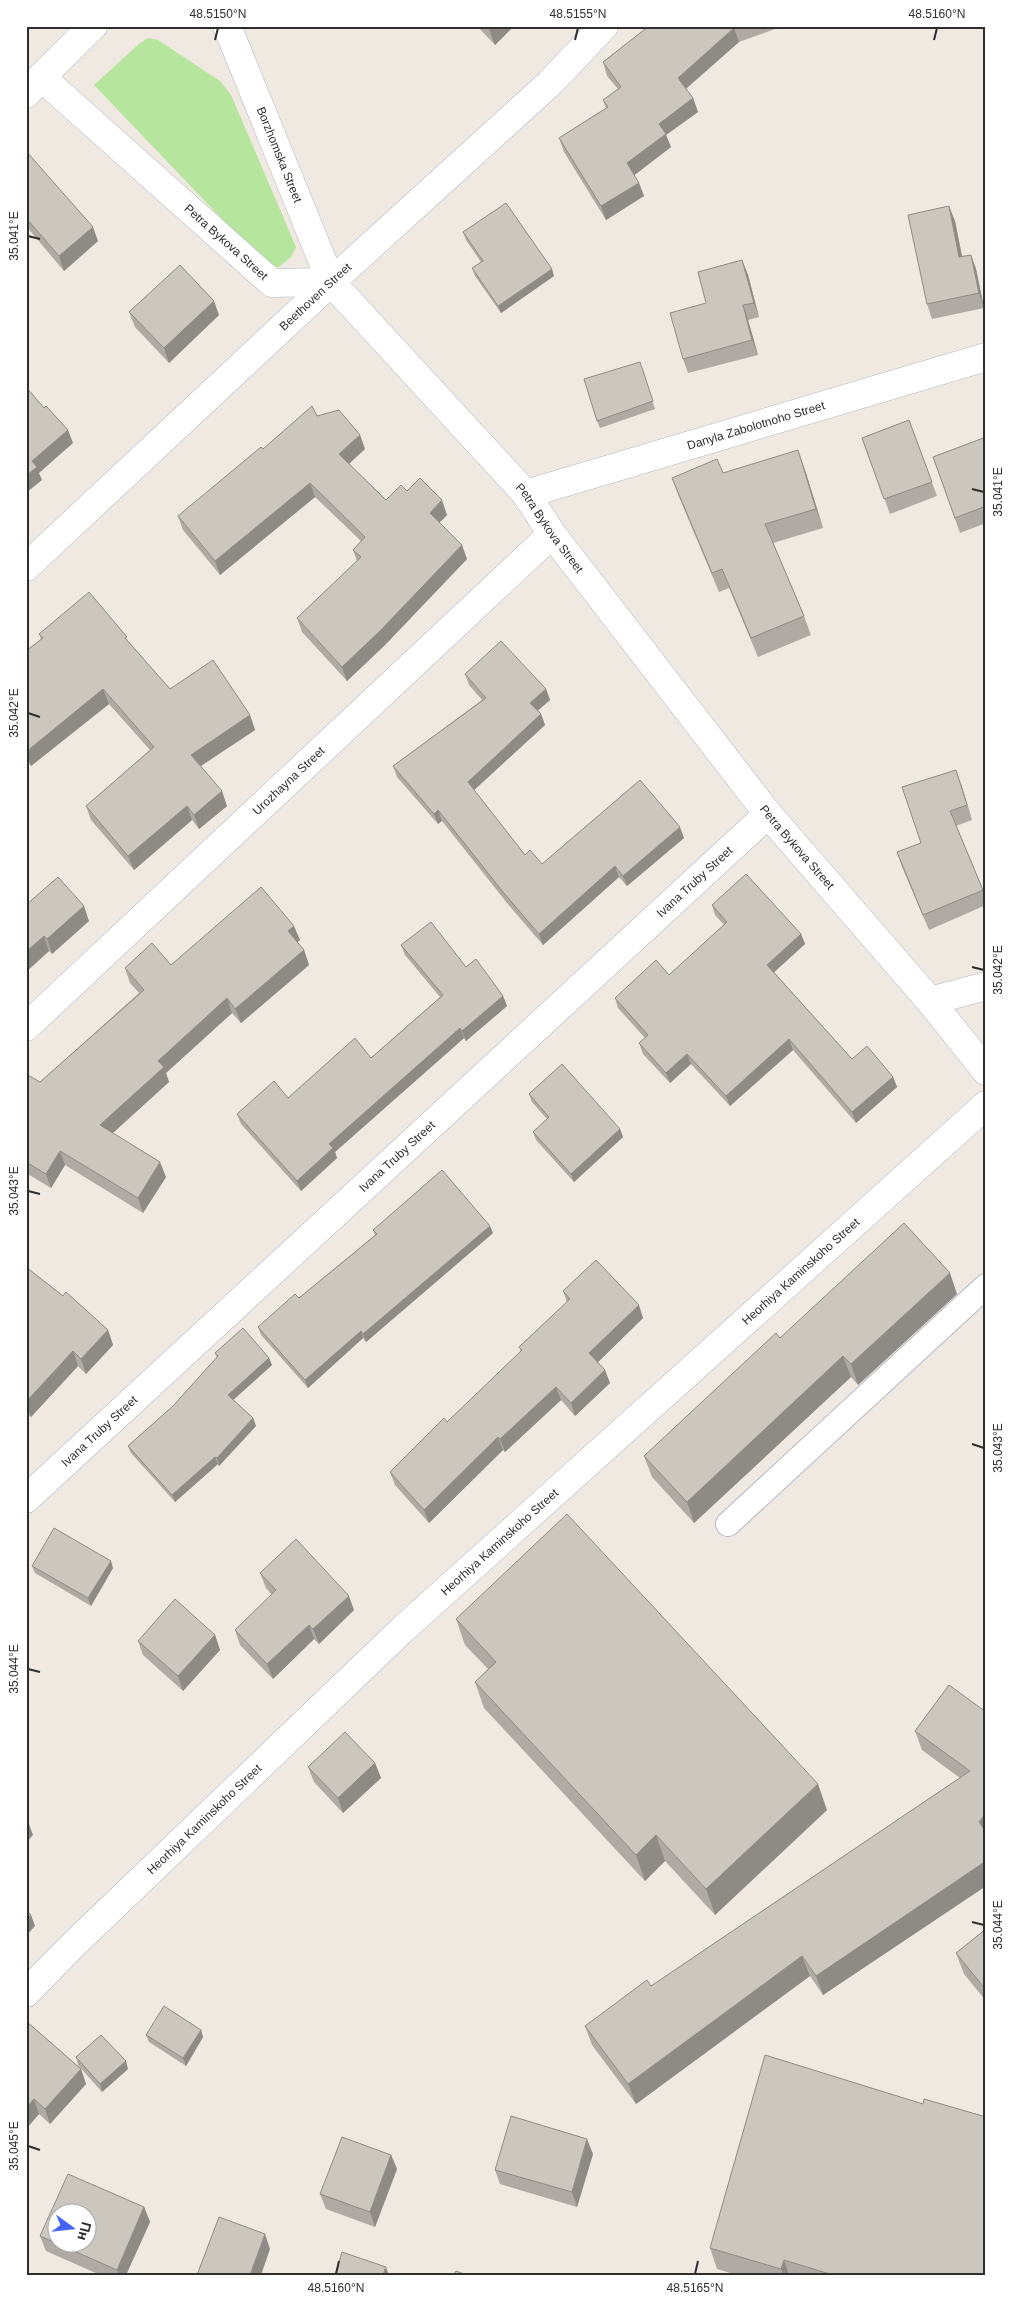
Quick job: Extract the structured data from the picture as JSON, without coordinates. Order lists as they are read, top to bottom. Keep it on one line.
{"streets":{"street":["Borzhomska Street","Petra Bykova Street","Beethoven Street","Danyla Zabolotnoho Street","Urozhayna Street","Ivana Truby Street","Heorhiya Kaminskoho Street"]},"crossings":[["Borzhomska Street","Petra Bykova Street"],["Borzhomska Street","Beethoven Street"],["Petra Bykova Street","Beethoven Street"],["Petra Bykova Street","Danyla Zabolotnoho Street"],["Petra Bykova Street","Urozhayna Street"],["Petra Bykova Street","Ivana Truby Street"]],"north":"right","coordinates":["48.5150°N","48.5155°N","48.5160°N","35.041°E","35.042°E","35.043°E","35.044°E","35.045°E","48.5165°N"]}
